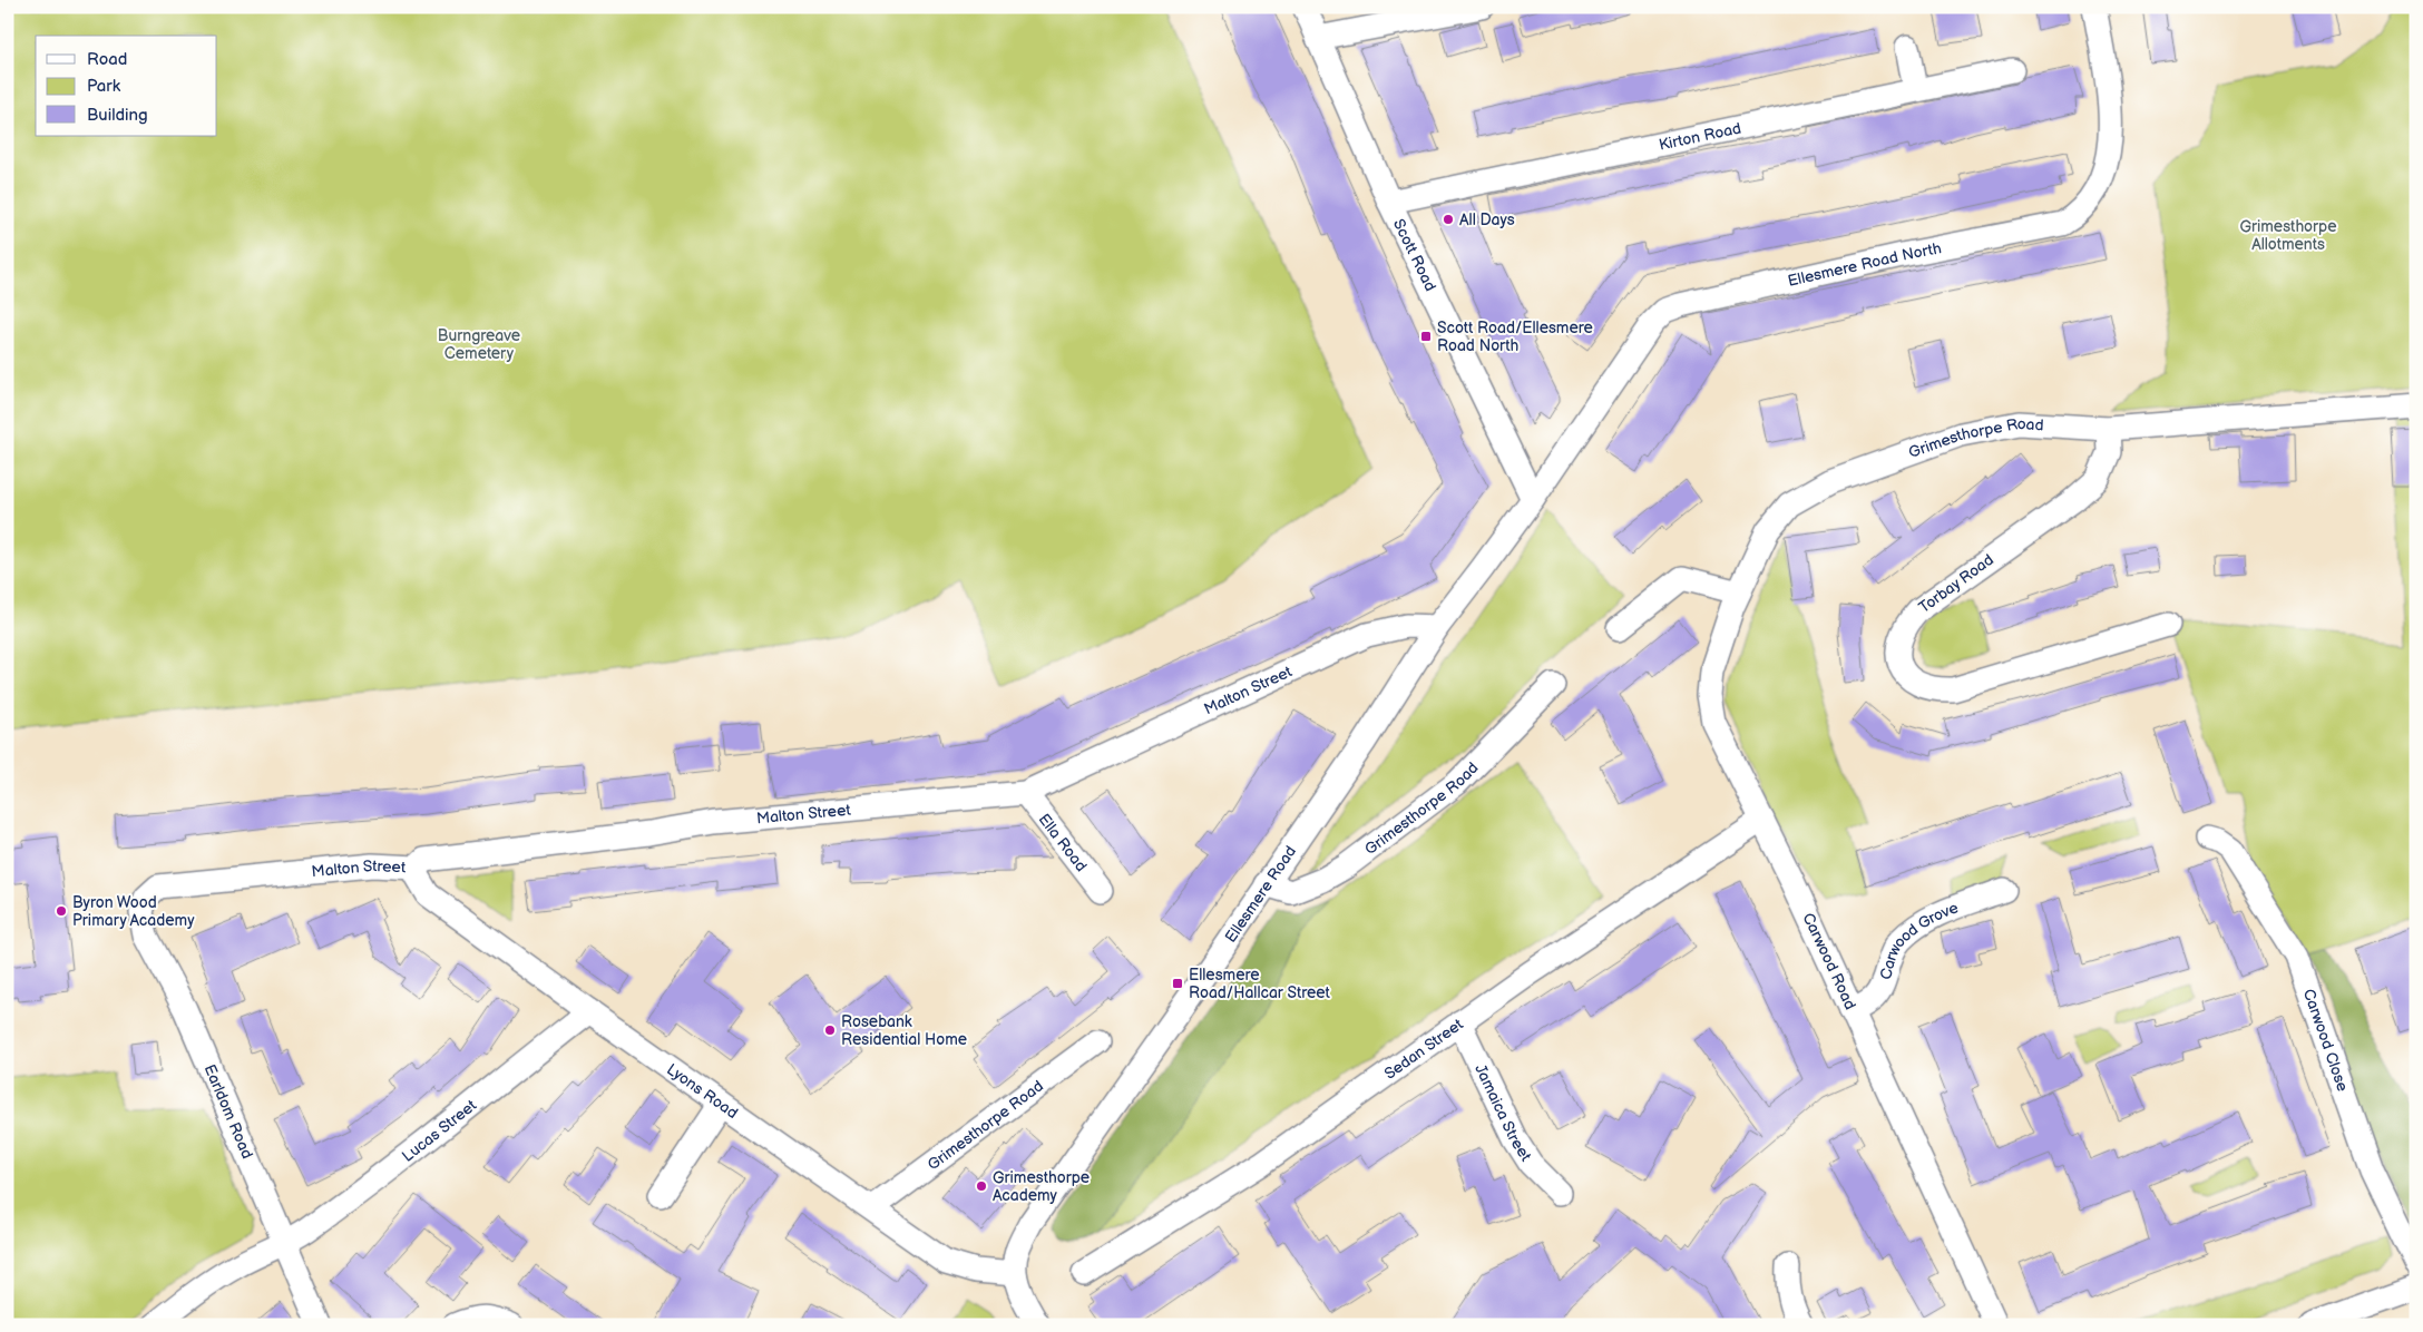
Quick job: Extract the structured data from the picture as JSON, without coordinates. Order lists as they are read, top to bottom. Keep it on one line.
{"streets":{"street":["Kirton Road","Scott Road","Ellesmere Road North","Grimesthorpe Road","Torbay Road","Malton Street","Ella Road","Ellesmere Road","Carwood Grove","Carwood Road","Carwood Close","Sedan Street","Lyons Road","Earldom Road","Jamaica Street","Lucas Street"]},"crossings":[["Kirton Road","Scott Road"],["Scott Road","Ellesmere Road North"],["Scott Road","Ellesmere Road"],["Ellesmere Road North","Ellesmere Road"],["Grimesthorpe Road","Torbay Road"],["Grimesthorpe Road","Ellesmere Road"],["Grimesthorpe Road","Carwood Road"],["Grimesthorpe Road","Lyons Road"],["Malton Street","Ella Road"],["Malton Street","Ellesmere Road"],["Malton Street","Lyons Road"],["Malton Street","Earldom Road"],["Ellesmere Road","Lyons Road"],["Carwood Grove","Carwood Road"],["Carwood Road","Sedan Street"],["Sedan Street","Jamaica Street"],["Lyons Road","Lucas Street"],["Earldom Road","Lucas Street"]],"parks":["Grimesthorpe Allotments","Burngreave Cemetery"],"places":{"other":["All Days","Byron Wood Primary Academy","Rosebank Residential Home","Grimesthorpe Academy"],"transit":["Scott Road/Ellesmere Road North","Ellesmere Road/Hallcar Street"]},"legend":["Road","Park","Building"]}
